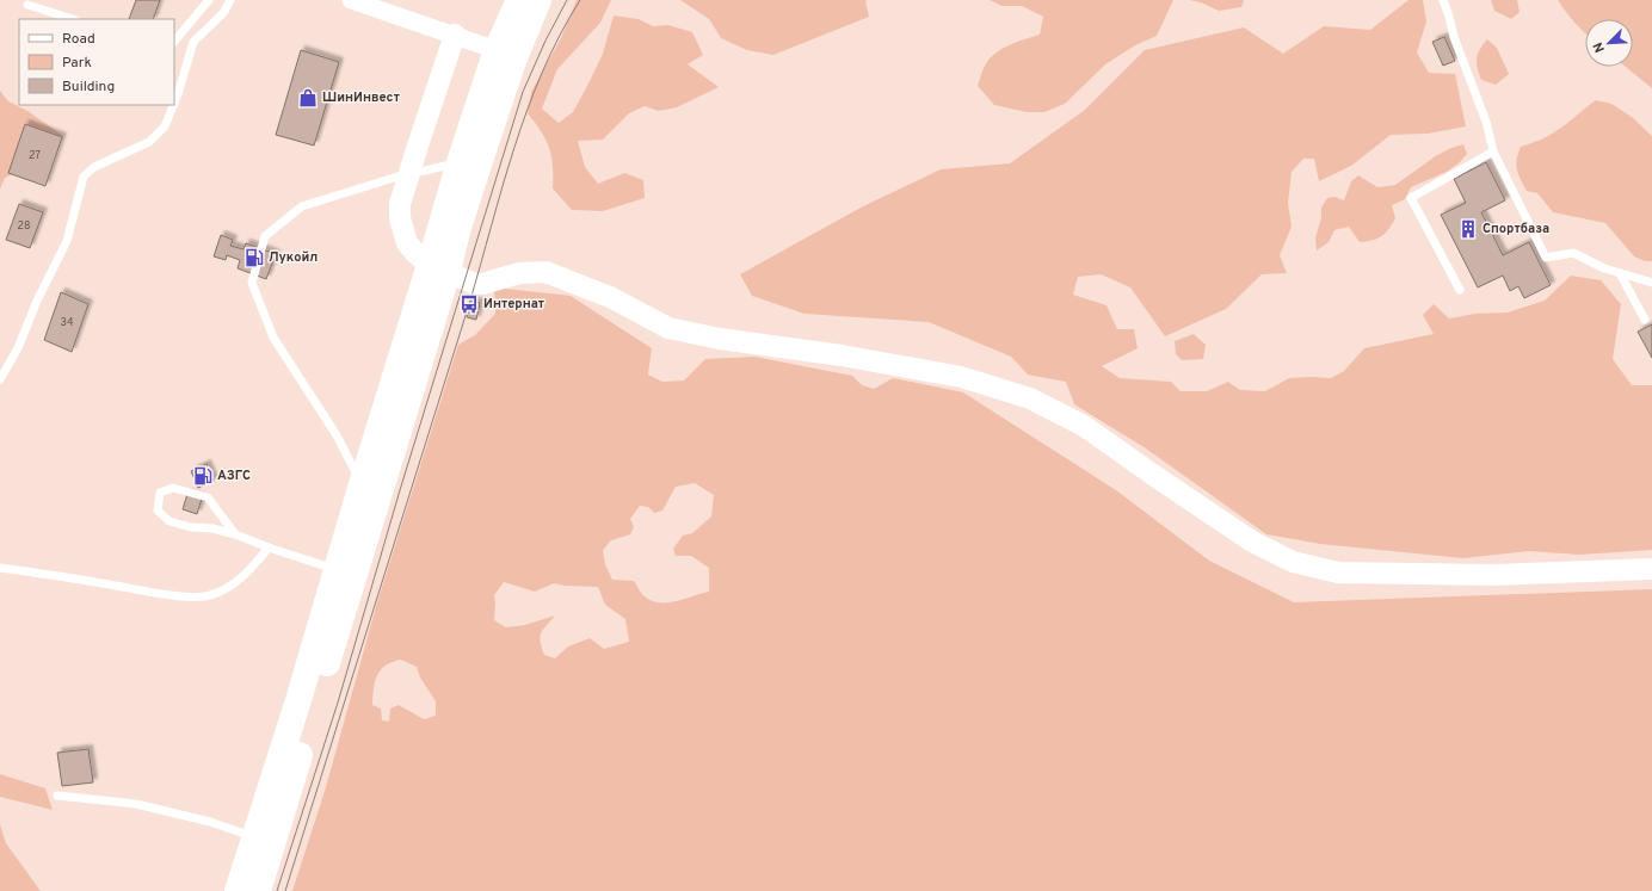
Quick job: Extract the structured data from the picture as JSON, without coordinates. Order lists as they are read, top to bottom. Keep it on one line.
{"places":{"shop":["ШинИнвест"],"building":["Спортбаза"],"fuel station":["Лукойл","АЗГС"],"bus stop":["Интернат"]},"house_numbers":["27","28","34"],"legend":["Road","Park","Building"],"north":"bottom left"}
